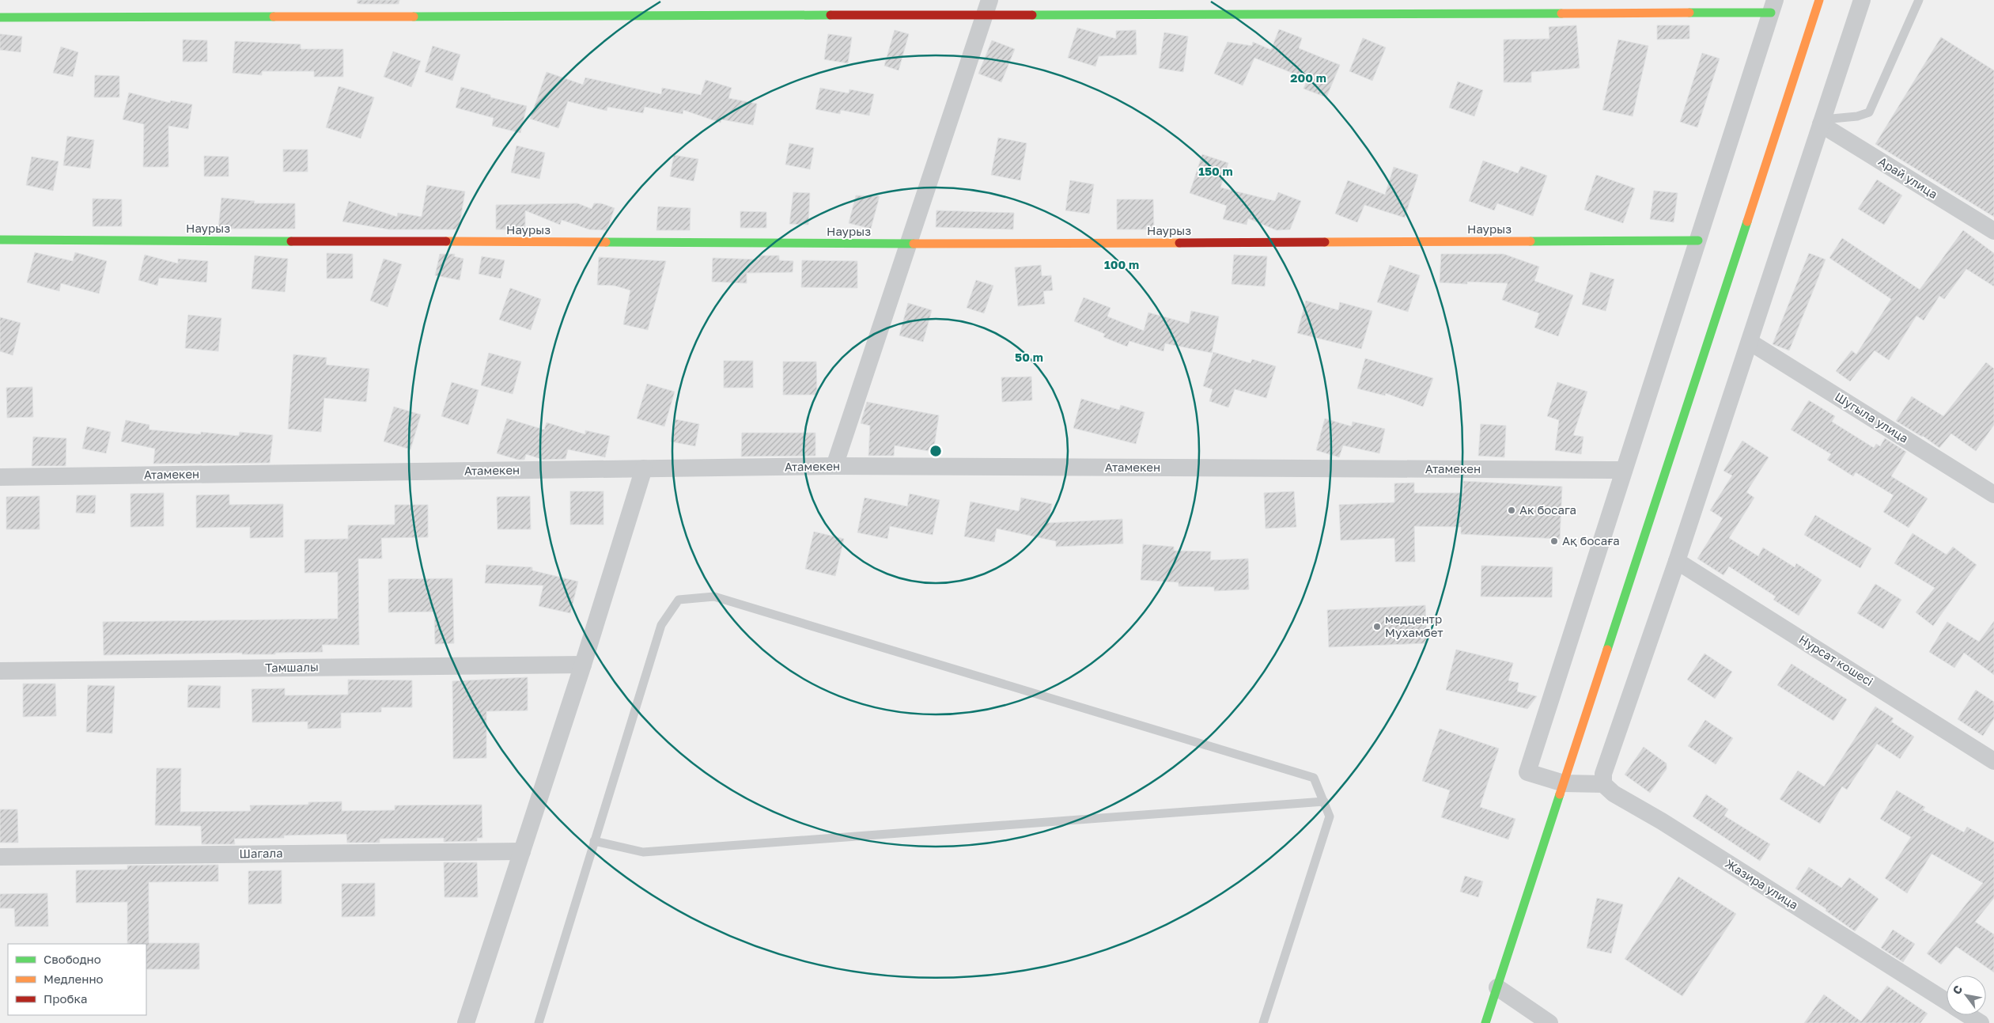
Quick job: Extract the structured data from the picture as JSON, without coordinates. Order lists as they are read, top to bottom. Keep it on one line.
{"streets":{"street":["Арай улица","Наурыз","Шугыла улица","Атамекен","Нурсат кошесi","Тамшалы","Шагала","Жазира улица"]},"places":["Ак босага","Ақ босаға","медцентр Мухамбет"],"legend":["Свободно","Медленно","Пробка"],"north":"top left","rings":["200 m","150 m","100 m","50 m"]}
